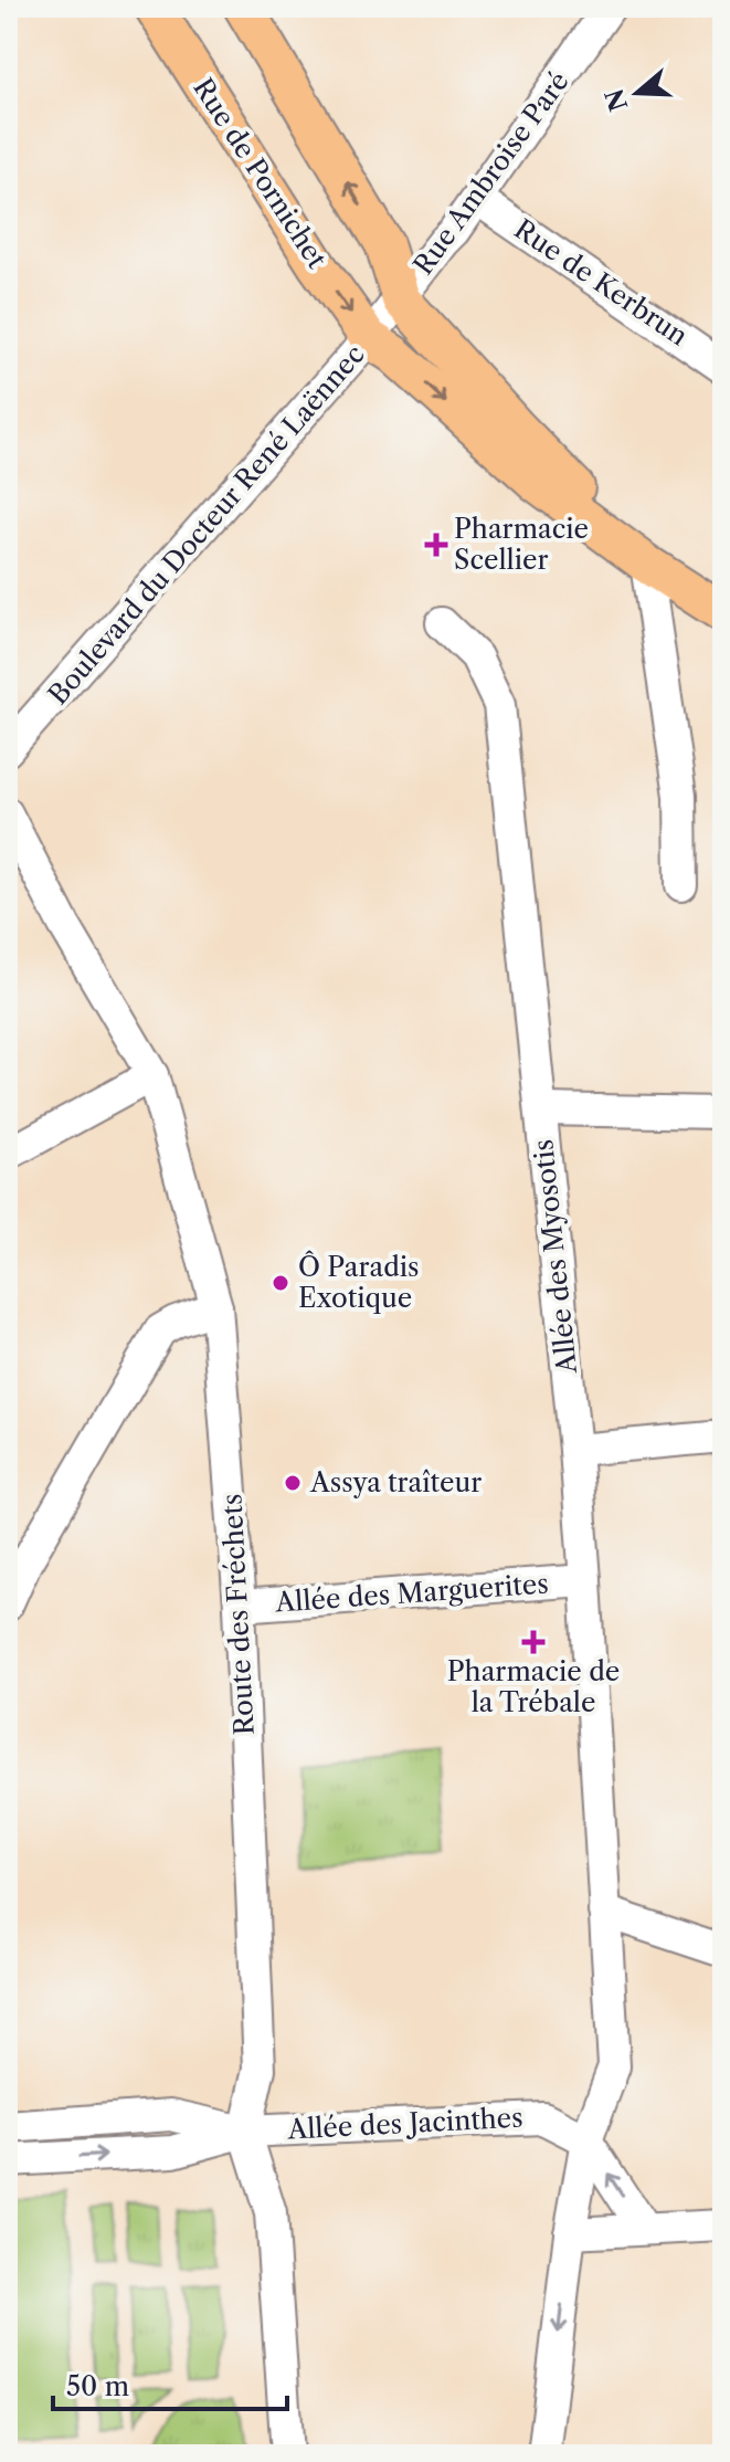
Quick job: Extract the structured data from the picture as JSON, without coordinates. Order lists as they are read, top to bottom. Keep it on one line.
{"streets":{"main road":["Rue de Pornichet"],"street":["Rue Ambroise Paré","Rue de Kerbrun","Boulevard du Docteur René Laënnec","Allée des Myosotis","Allée des Marguerites","Route des Fréchets","Allée des Jacinthes"]},"crossings":[["Rue de Pornichet","Rue Ambroise Paré"],["Rue de Pornichet","Boulevard du Docteur René Laënnec"],["Rue Ambroise Paré","Rue de Kerbrun"],["Rue Ambroise Paré","Boulevard du Docteur René Laënnec"],["Allée des Myosotis","Allée des Marguerites"],["Allée des Myosotis","Allée des Jacinthes"],["Allée des Marguerites","Route des Fréchets"],["Route des Fréchets","Allée des Jacinthes"]],"places":{"health":["Pharmacie Scellier","Pharmacie de la Trébale"],"other":["Ô Paradis Exotique","Assya traîteur"]},"scale_bar":"50 m","north":"left"}
